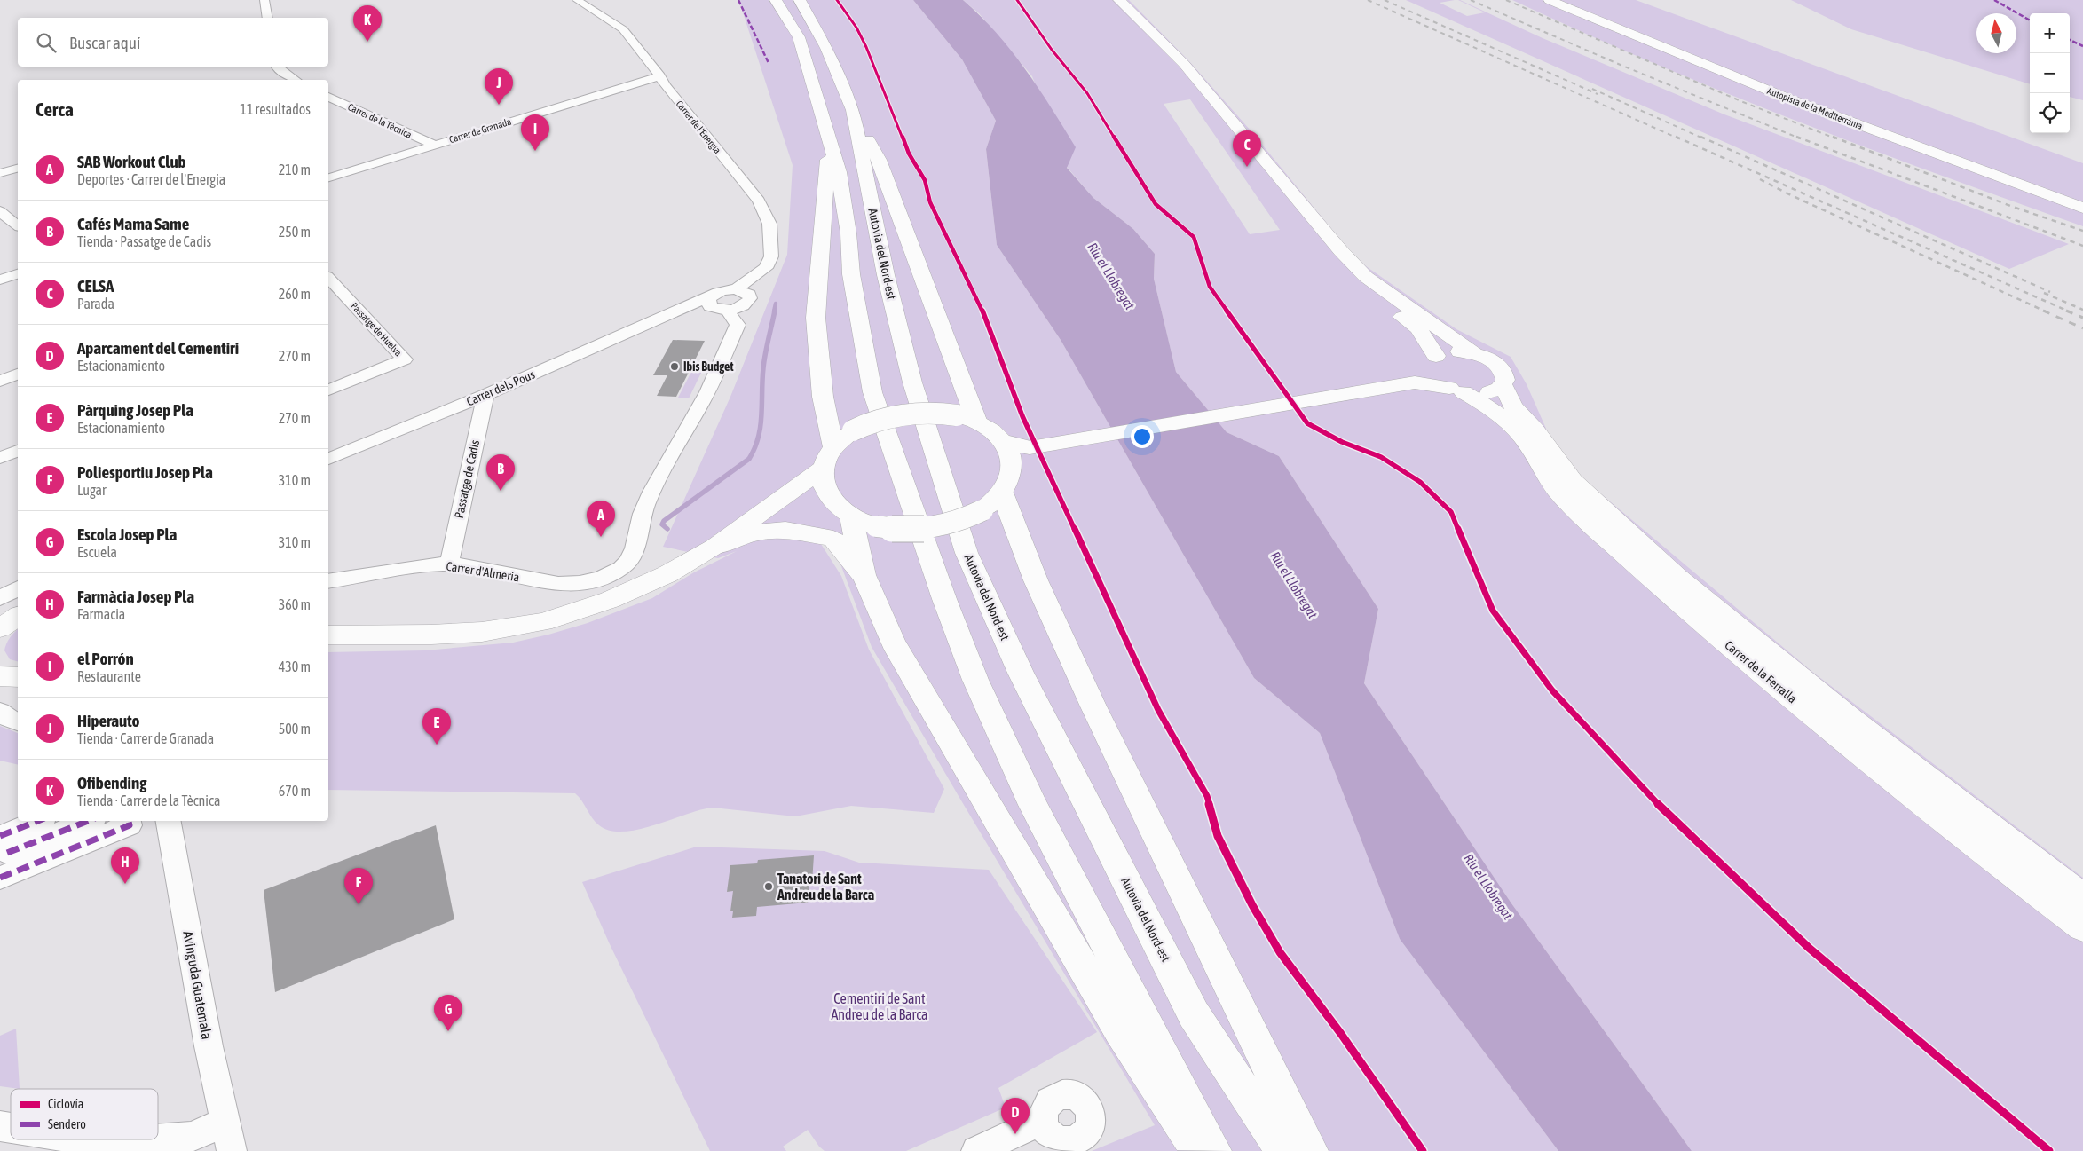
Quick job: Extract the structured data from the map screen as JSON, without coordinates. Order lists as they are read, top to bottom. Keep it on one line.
{"streets":{"main road":["Autopista de la Mediterrània","Autovia del Nord-est","Carrer de la Ferralla"],"street":["Carrer de la Tècnica","Carrer de l'Energia","Carrer de Granada","Passatge de Huelva","Carrer dels Pous","Passatge de Cadis","Carrer d'Almeria","Avinguda Guatemala"]},"crossings":[["Carrer de la Tècnica","Carrer de Granada"],["Carrer de l'Energia","Carrer de Granada"],["Carrer de l'Energia","Carrer dels Pous"],["Carrer de l'Energia","Carrer d'Almeria"],["Carrer dels Pous","Passatge de Cadis"],["Carrer dels Pous","Carrer d'Almeria"],["Passatge de Cadis","Carrer d'Almeria"]],"water":["Riu el Llobregat"],"parks":["Cementiri de Sant Andreu de la Barca"],"places":["Ibis Budget","Tanatori de Sant Andreu de la Barca"],"legend":["Ciclovía","Sendero"],"north":"top","page":{"pins":["K","J","I","C","B","A","E","H","F","G","D"],"map_buttons":["+","−"],"search":"Buscar aquí","heading":["Cerca","11 resultados"],"list":[{"mark":"A","name":"SAB Workout Club","note":"Deportes · Carrer de l'Energia","value":"210 m"},{"mark":"B","name":"Cafés Mama Same","note":"Tienda · Passatge de Cadis","value":"250 m"},{"mark":"C","name":"CELSA","note":"Parada","value":"260 m"},{"mark":"D","name":"Aparcament del Cementiri","note":"Estacionamiento","value":"270 m"},{"mark":"E","name":"Pàrquing Josep Pla","note":"Estacionamiento","value":"270 m"},{"mark":"F","name":"Poliesportiu Josep Pla","note":"Lugar","value":"310 m"},{"mark":"G","name":"Escola Josep Pla","note":"Escuela","value":"310 m"},{"mark":"H","name":"Farmàcia Josep Pla","note":"Farmacia","value":"360 m"},{"mark":"I","name":"el Porrón","note":"Restaurante","value":"430 m"},{"mark":"J","name":"Hiperauto","note":"Tienda · Carrer de Granada","value":"500 m"},{"mark":"K","name":"Ofibending","note":"Tienda · Carrer de la Tècnica","value":"670 m"}]}}
